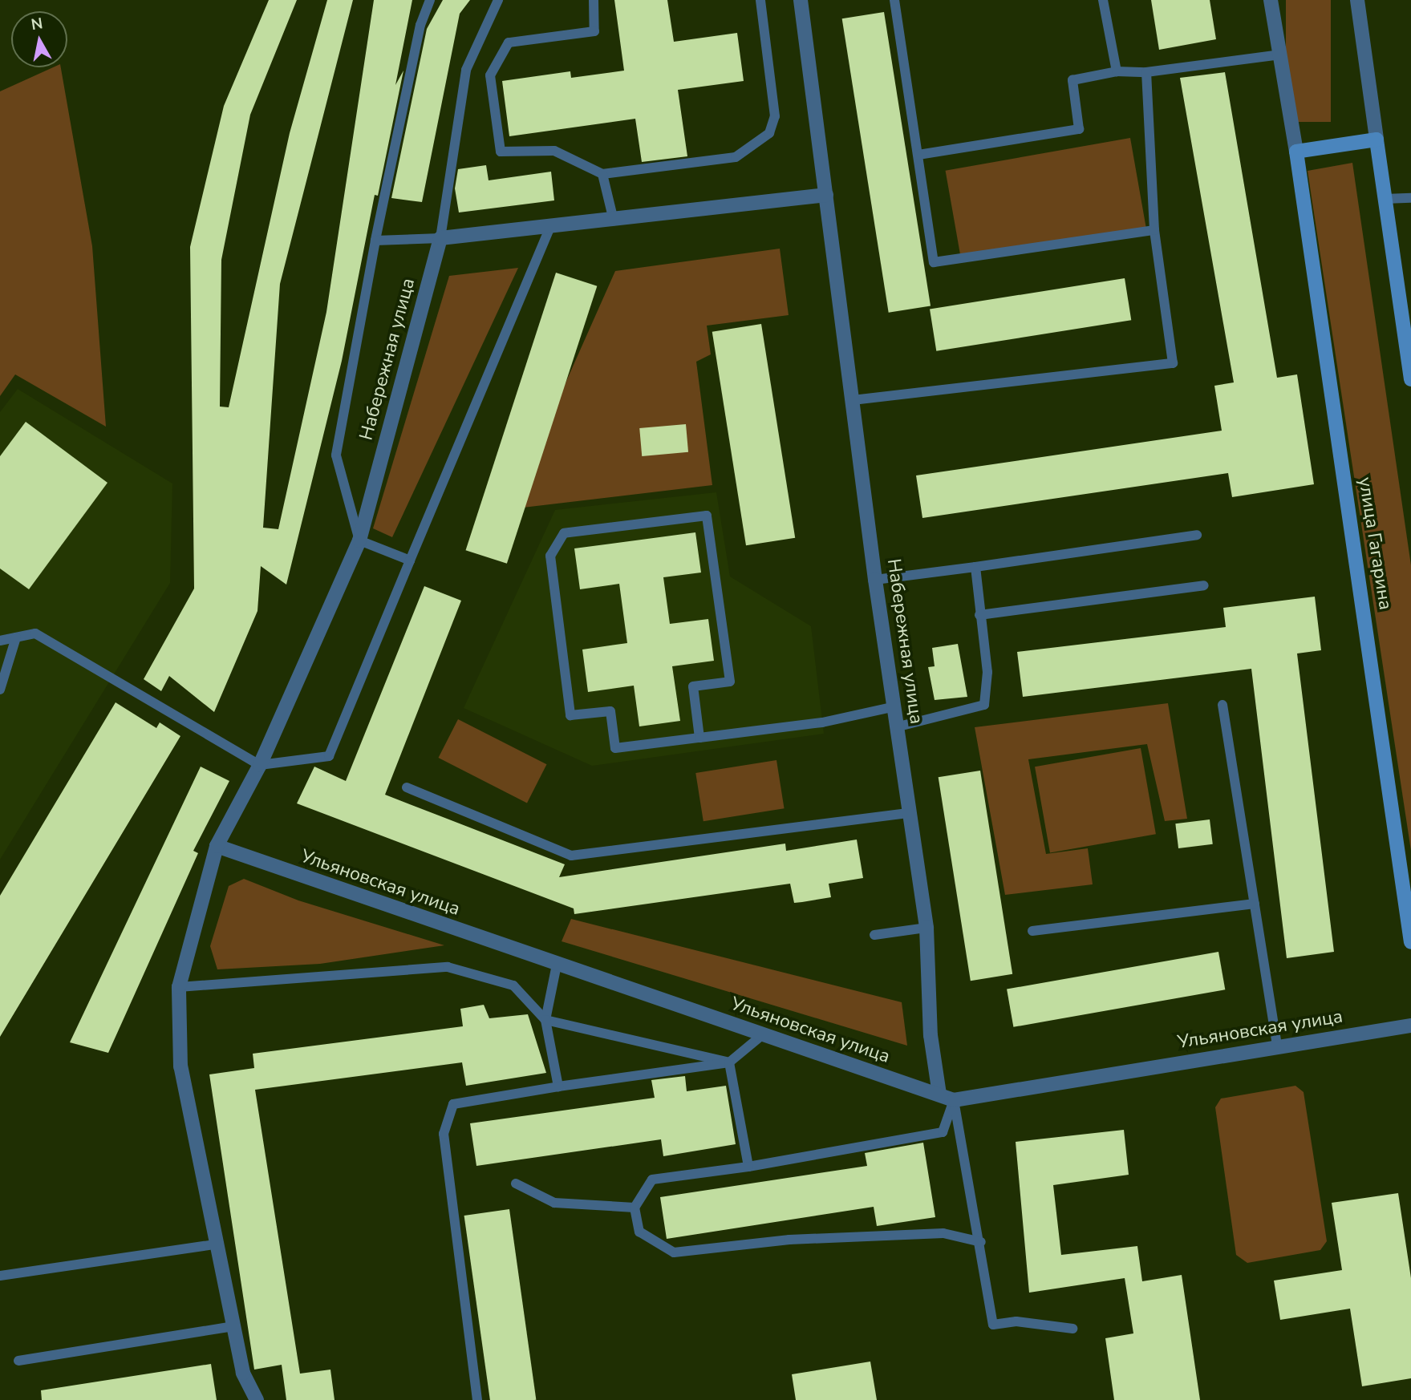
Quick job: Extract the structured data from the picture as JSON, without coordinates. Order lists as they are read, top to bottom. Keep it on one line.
{"streets":{"street":["Набережная улица","улица Гагарина","Ульяновская улица"]},"crossings":[["Набережная улица","Ульяновская улица"]],"north":"top"}
